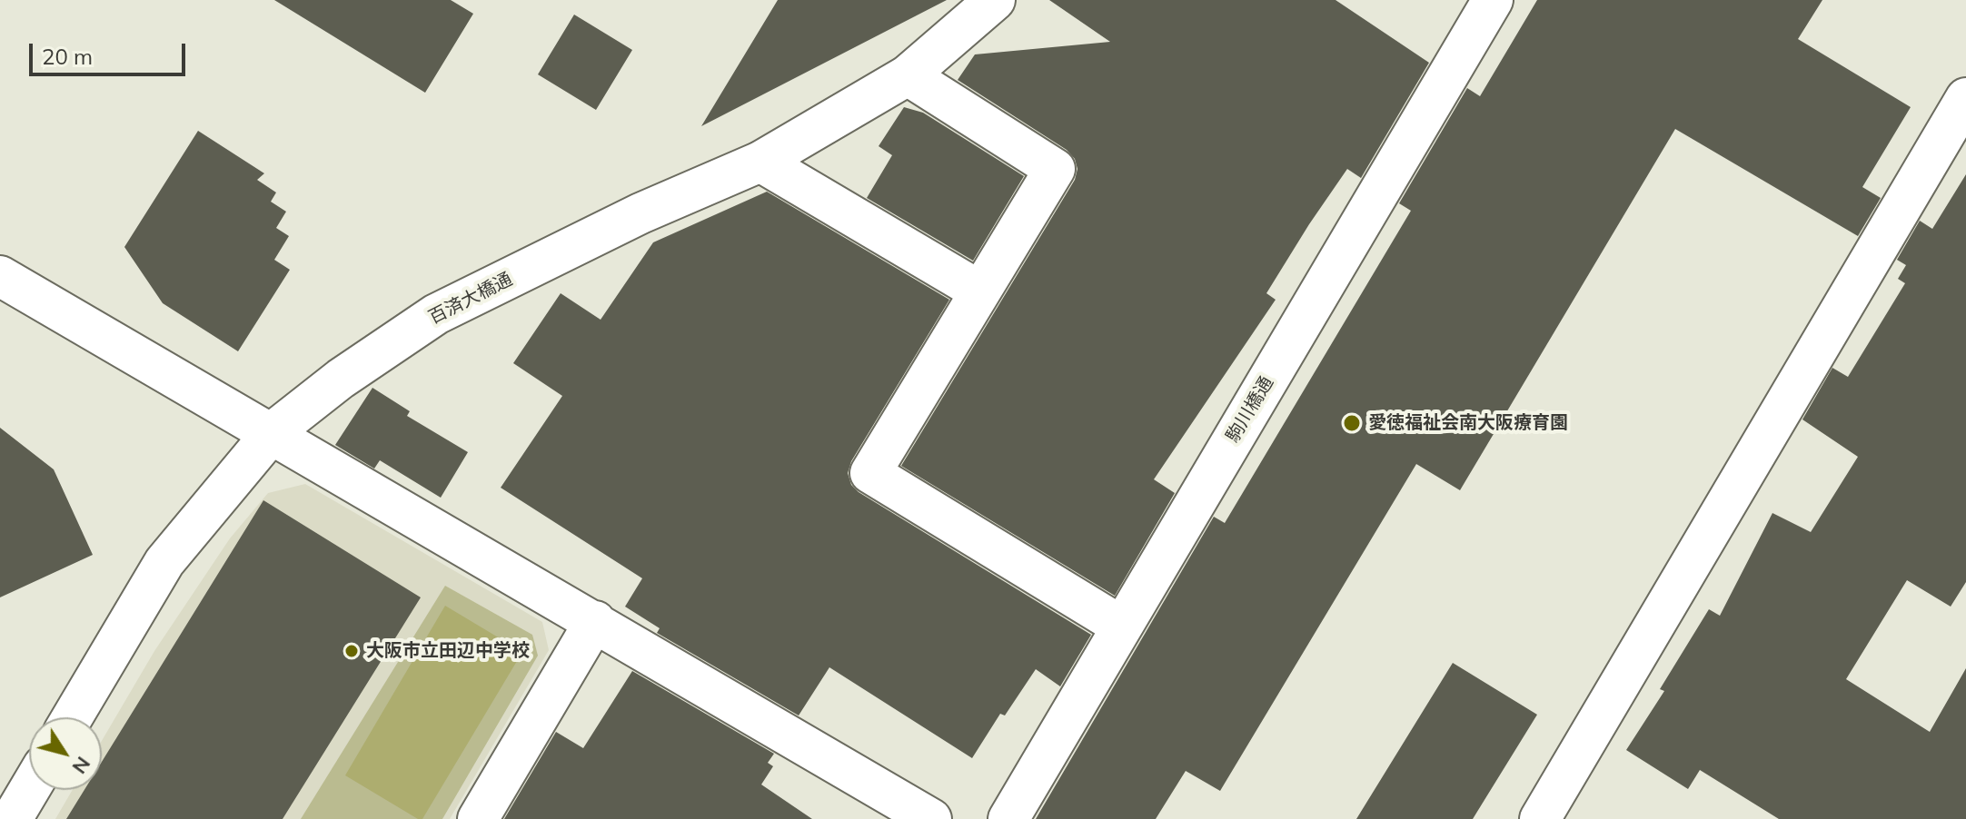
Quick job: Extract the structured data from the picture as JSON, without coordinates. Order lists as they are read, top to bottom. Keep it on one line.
{"streets":{"street":["百済大橋通","駒川橋通"]},"places":["愛徳福祉会南大阪療育園","大阪市立田辺中学校"],"scale_bar":"20 m","north":"bottom right"}
